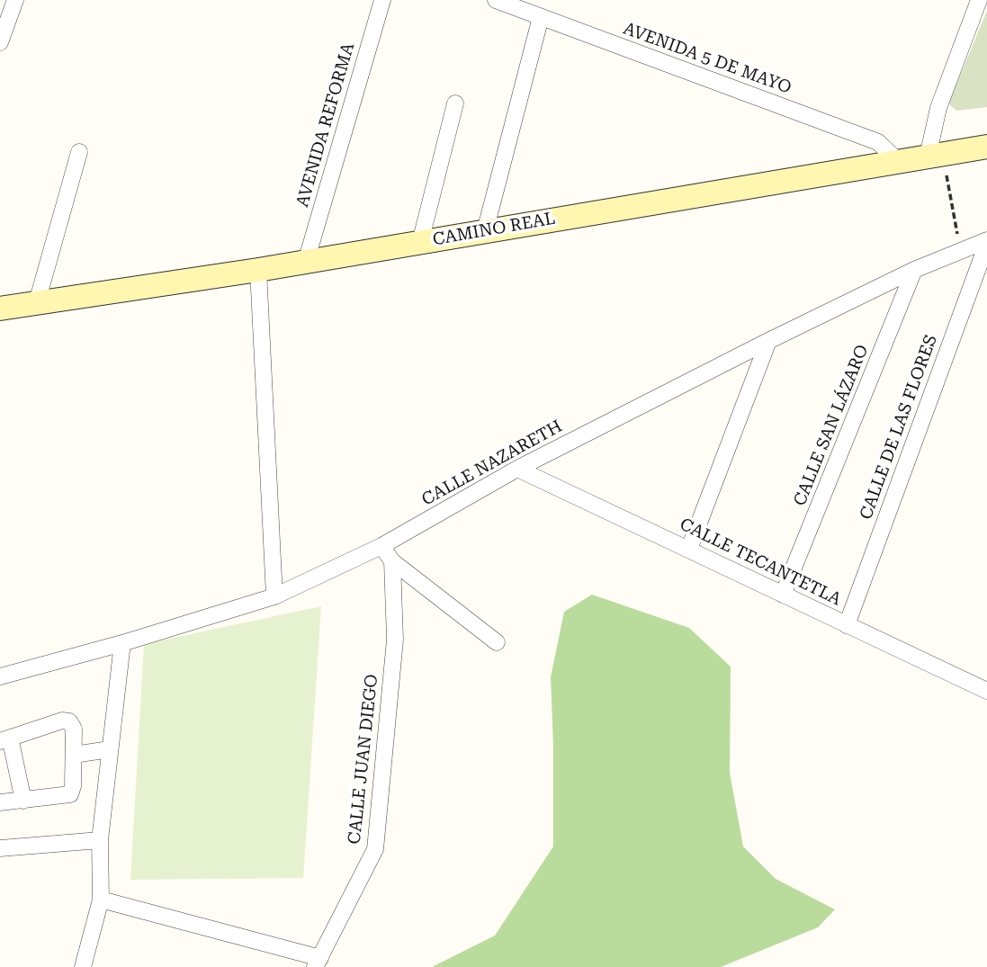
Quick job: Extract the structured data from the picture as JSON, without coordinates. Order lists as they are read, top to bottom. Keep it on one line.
{"streets":{"main road":["CAMINO REAL"],"street":["AVENIDA 5 DE MAYO","AVENIDA REFORMA","CALLE SAN LÁZARO","CALLE DE LAS FLORES","CALLE NAZARETH","CALLE TECANTETLA","CALLE JUAN DIEGO"]},"crossings":[["AVENIDA 5 DE MAYO","CAMINO REAL"],["AVENIDA REFORMA","CAMINO REAL"],["CALLE SAN LÁZARO","CALLE NAZARETH"],["CALLE SAN LÁZARO","CALLE TECANTETLA"],["CALLE DE LAS FLORES","CALLE NAZARETH"],["CALLE DE LAS FLORES","CALLE TECANTETLA"],["CALLE NAZARETH","CALLE TECANTETLA"]]}
